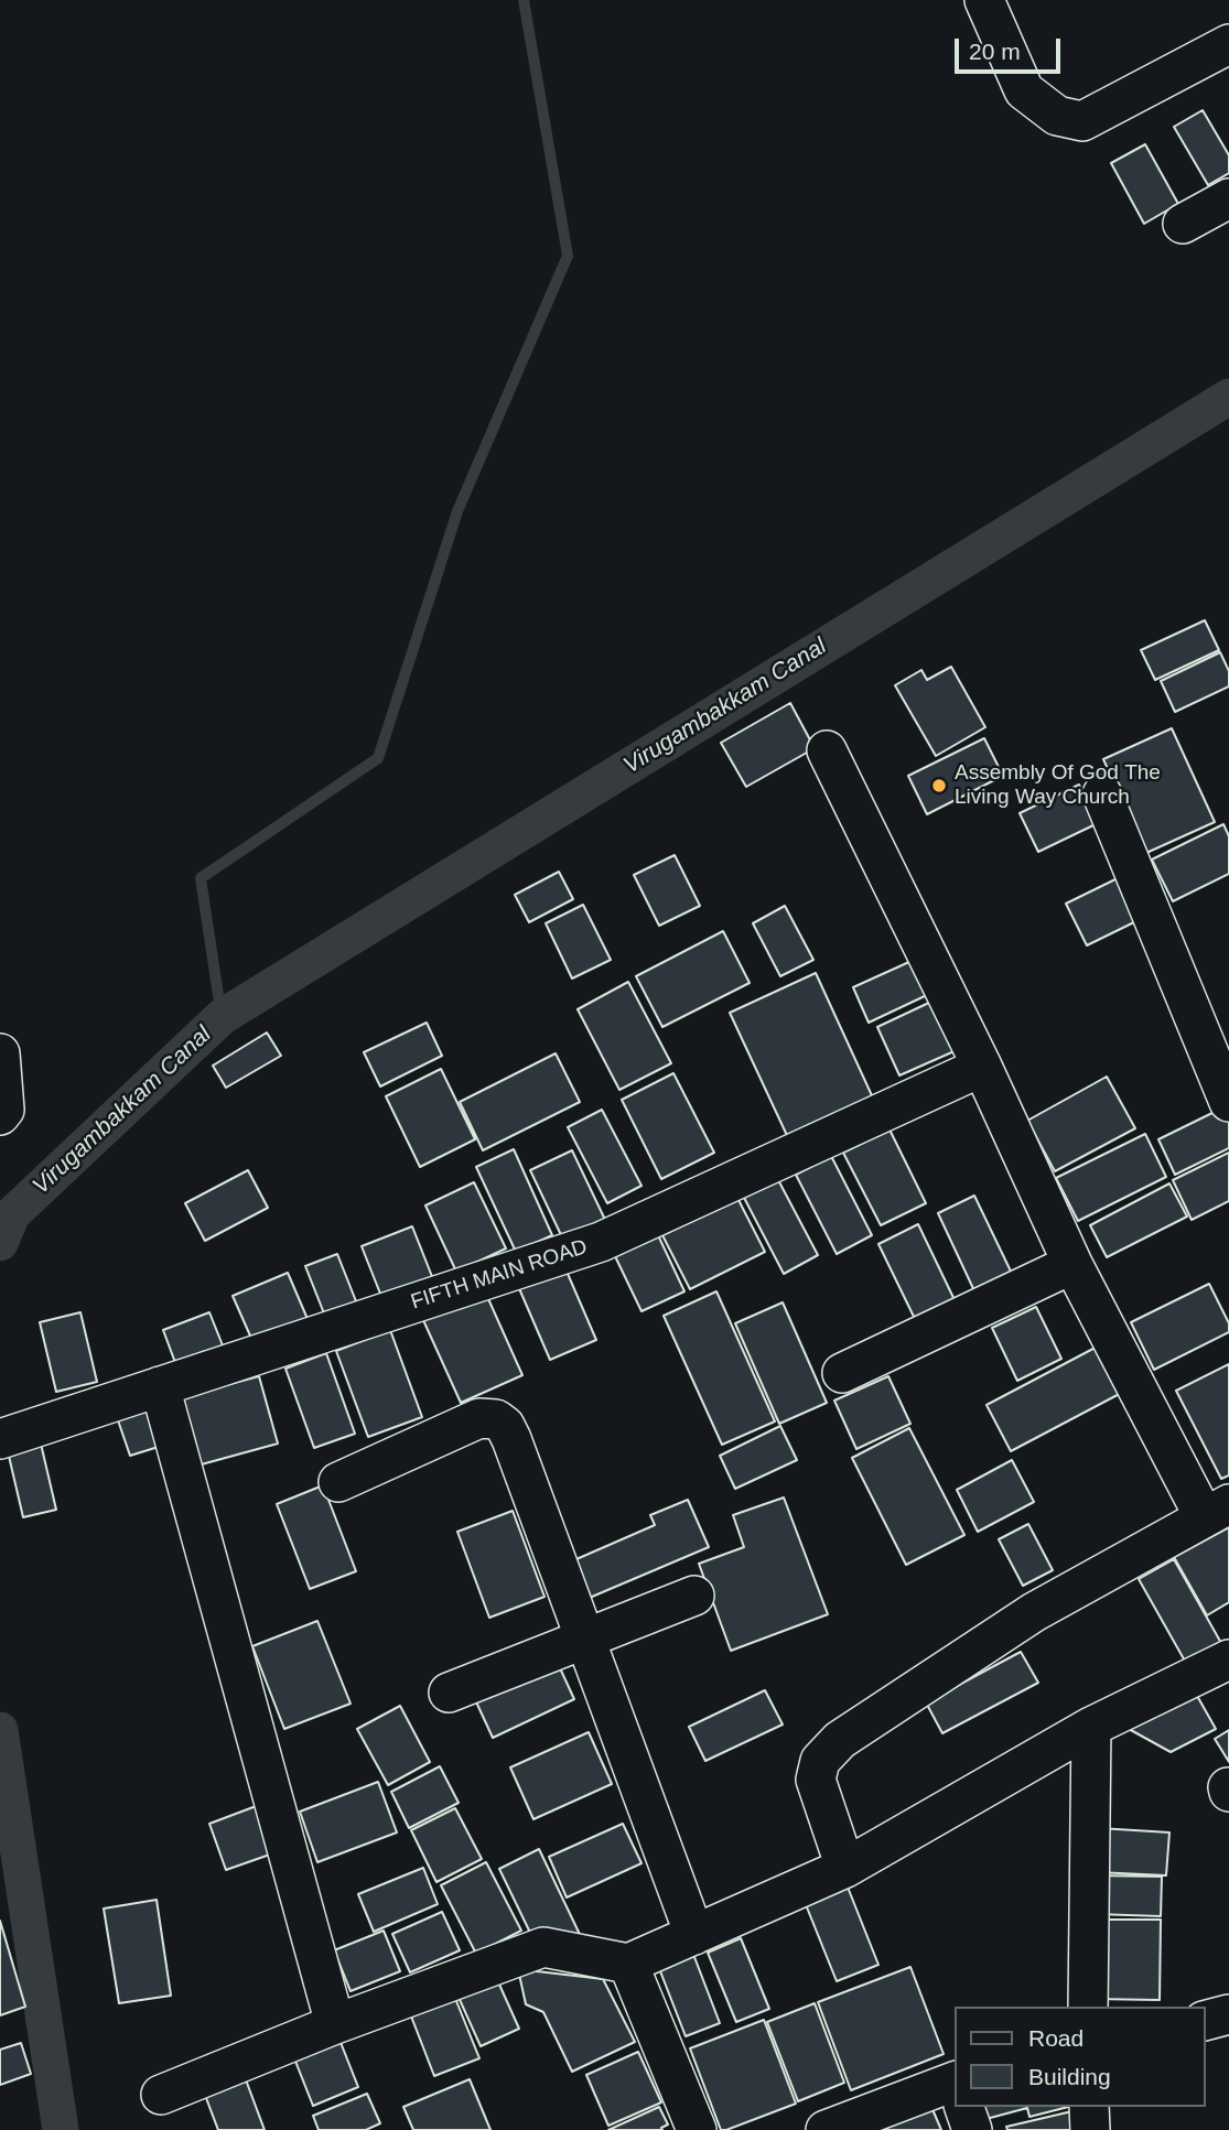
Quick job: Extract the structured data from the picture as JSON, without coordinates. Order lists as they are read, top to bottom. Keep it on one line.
{"streets":{"street":["FIFTH MAIN ROAD"]},"water":["Virugambakkam Canal"],"places":["Assembly Of God The Living Way Church"],"legend":["Road","Building"],"scale_bar":"20 m"}
